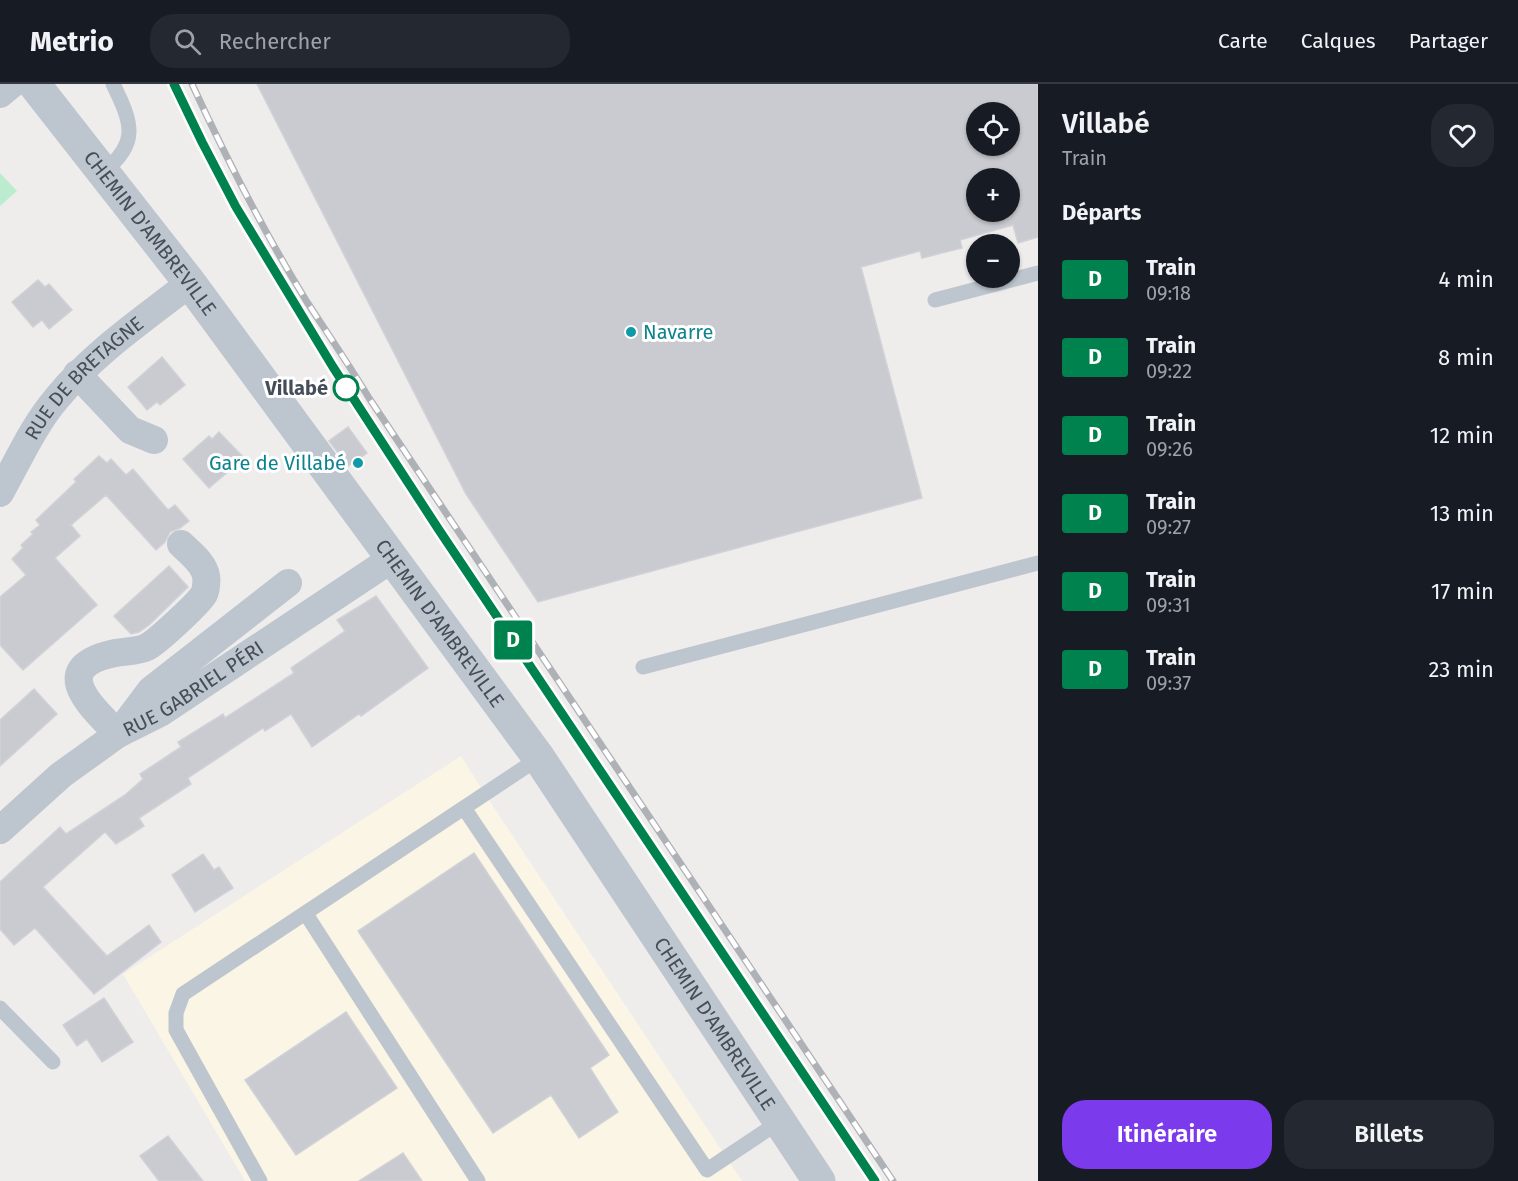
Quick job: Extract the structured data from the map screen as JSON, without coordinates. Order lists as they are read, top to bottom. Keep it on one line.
{"streets":{"street":["CHEMIN D'AMBREVILLE","RUE DE BRETAGNE","RUE GABRIEL PÉRI"]},"crossings":[["CHEMIN D'AMBREVILLE","RUE DE BRETAGNE"],["CHEMIN D'AMBREVILLE","RUE GABRIEL PÉRI"]],"places":["Navarre","Villabé","Gare de Villabé"],"page":{"header":"Metrio","search":"Rechercher","nav":["Carte","Calques","Partager"],"on_map":"D","heading":[["Villabé","Train"],"Départs"],"map_buttons":["+","−"],"list":[{"mark":"D","name":"Train","note":"09:18","value":"4 min"},{"mark":"D","name":"Train","note":"09:22","value":"8 min"},{"mark":"D","name":"Train","note":"09:26","value":"12 min"},{"mark":"D","name":"Train","note":"09:27","value":"13 min"},{"mark":"D","name":"Train","note":"09:31","value":"17 min"},{"mark":"D","name":"Train","note":"09:37","value":"23 min"}],"buttons":["Itinéraire","Billets"]}}
